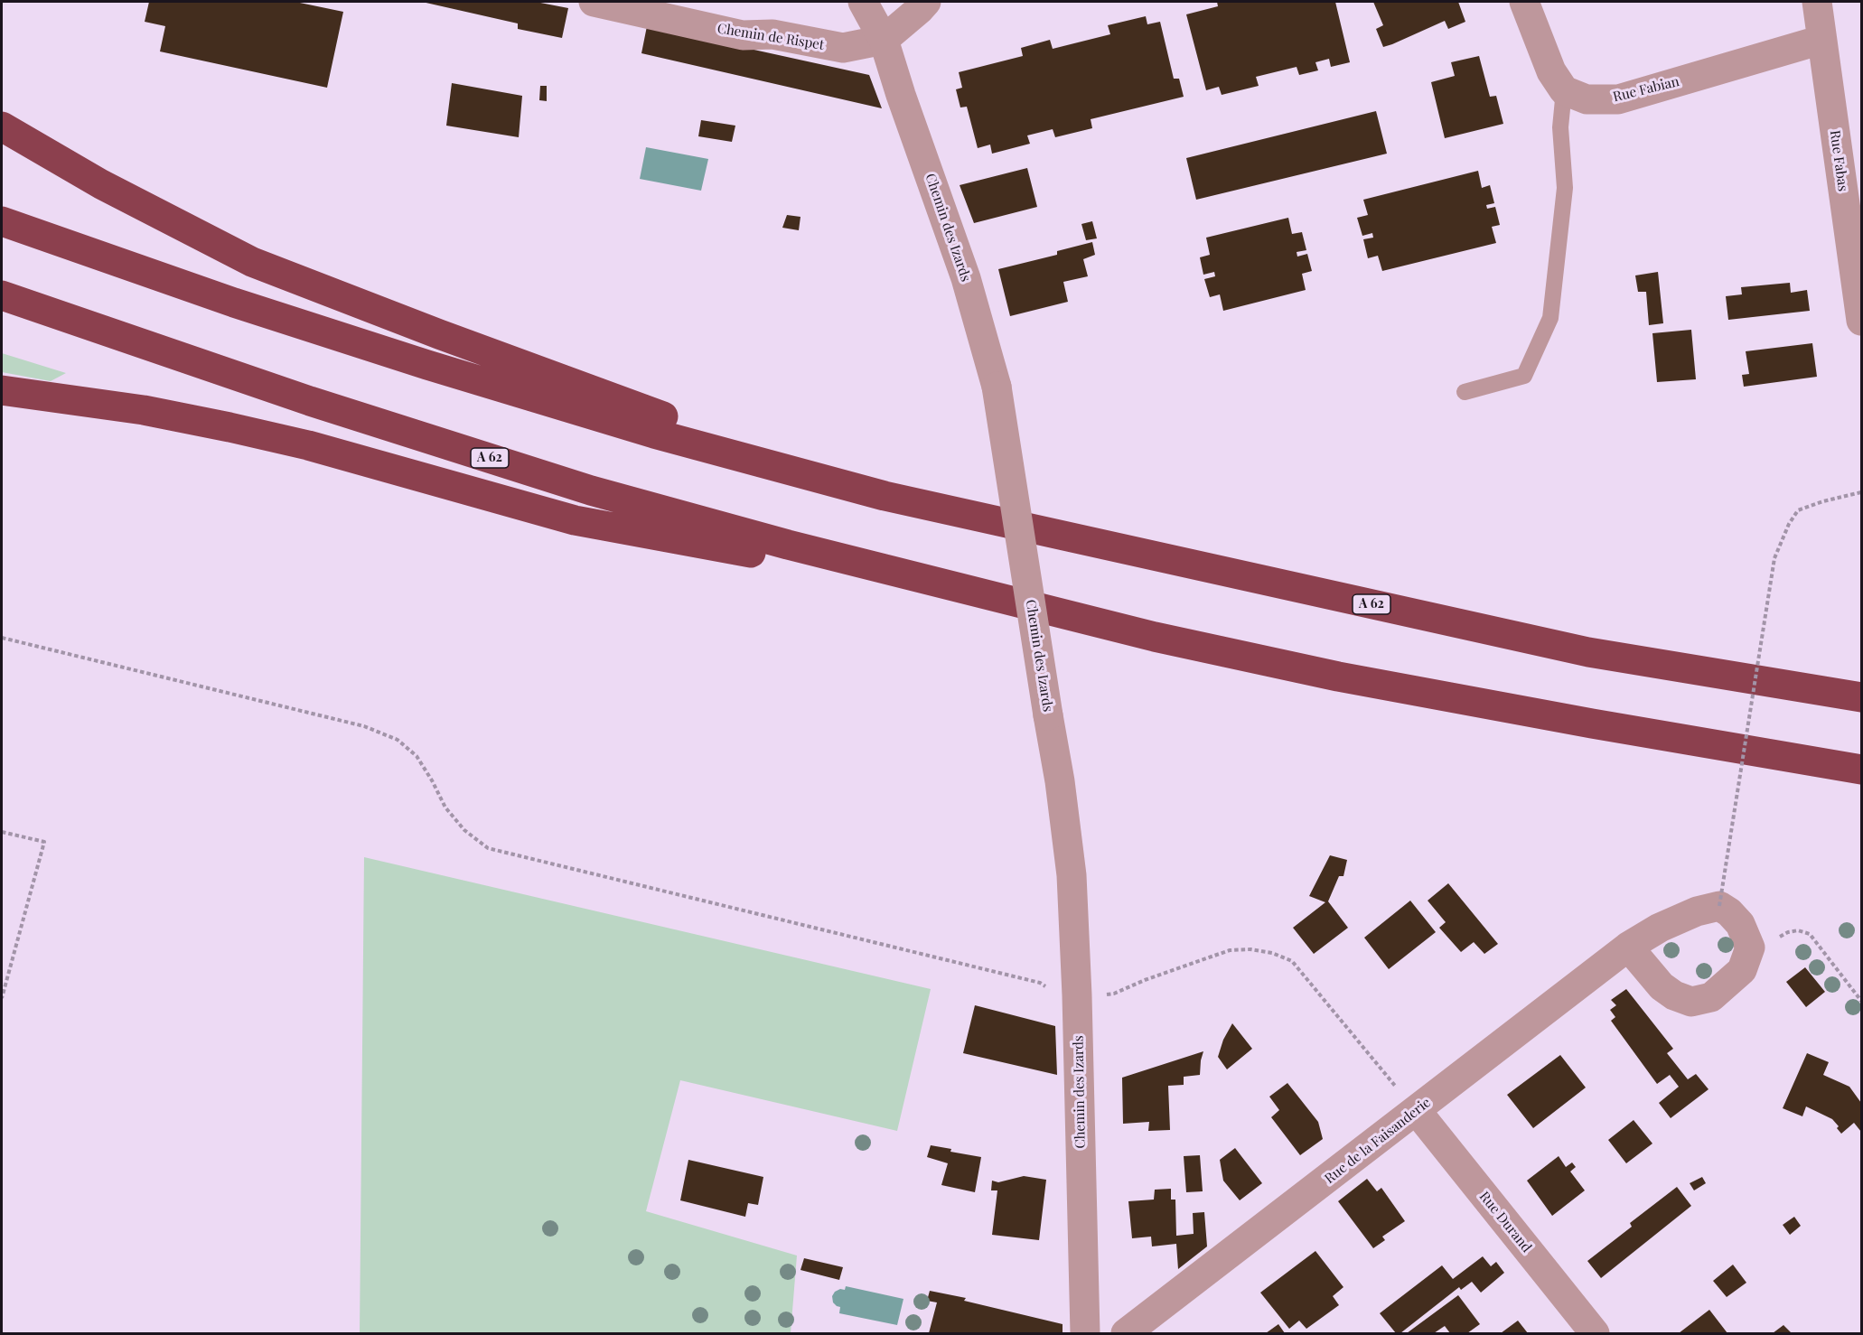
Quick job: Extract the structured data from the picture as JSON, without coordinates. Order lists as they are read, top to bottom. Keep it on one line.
{"streets":{"highway":["A 62"],"street":["Chemin de Rispet","Rue Fabian","Rue Fabas","Chemin des Izards","Rue de la Faisanderie","Rue Durand"]},"crossings":[["Chemin de Rispet","Chemin des Izards"],["Rue Fabian","Rue Fabas"],["Rue de la Faisanderie","Rue Durand"]]}
